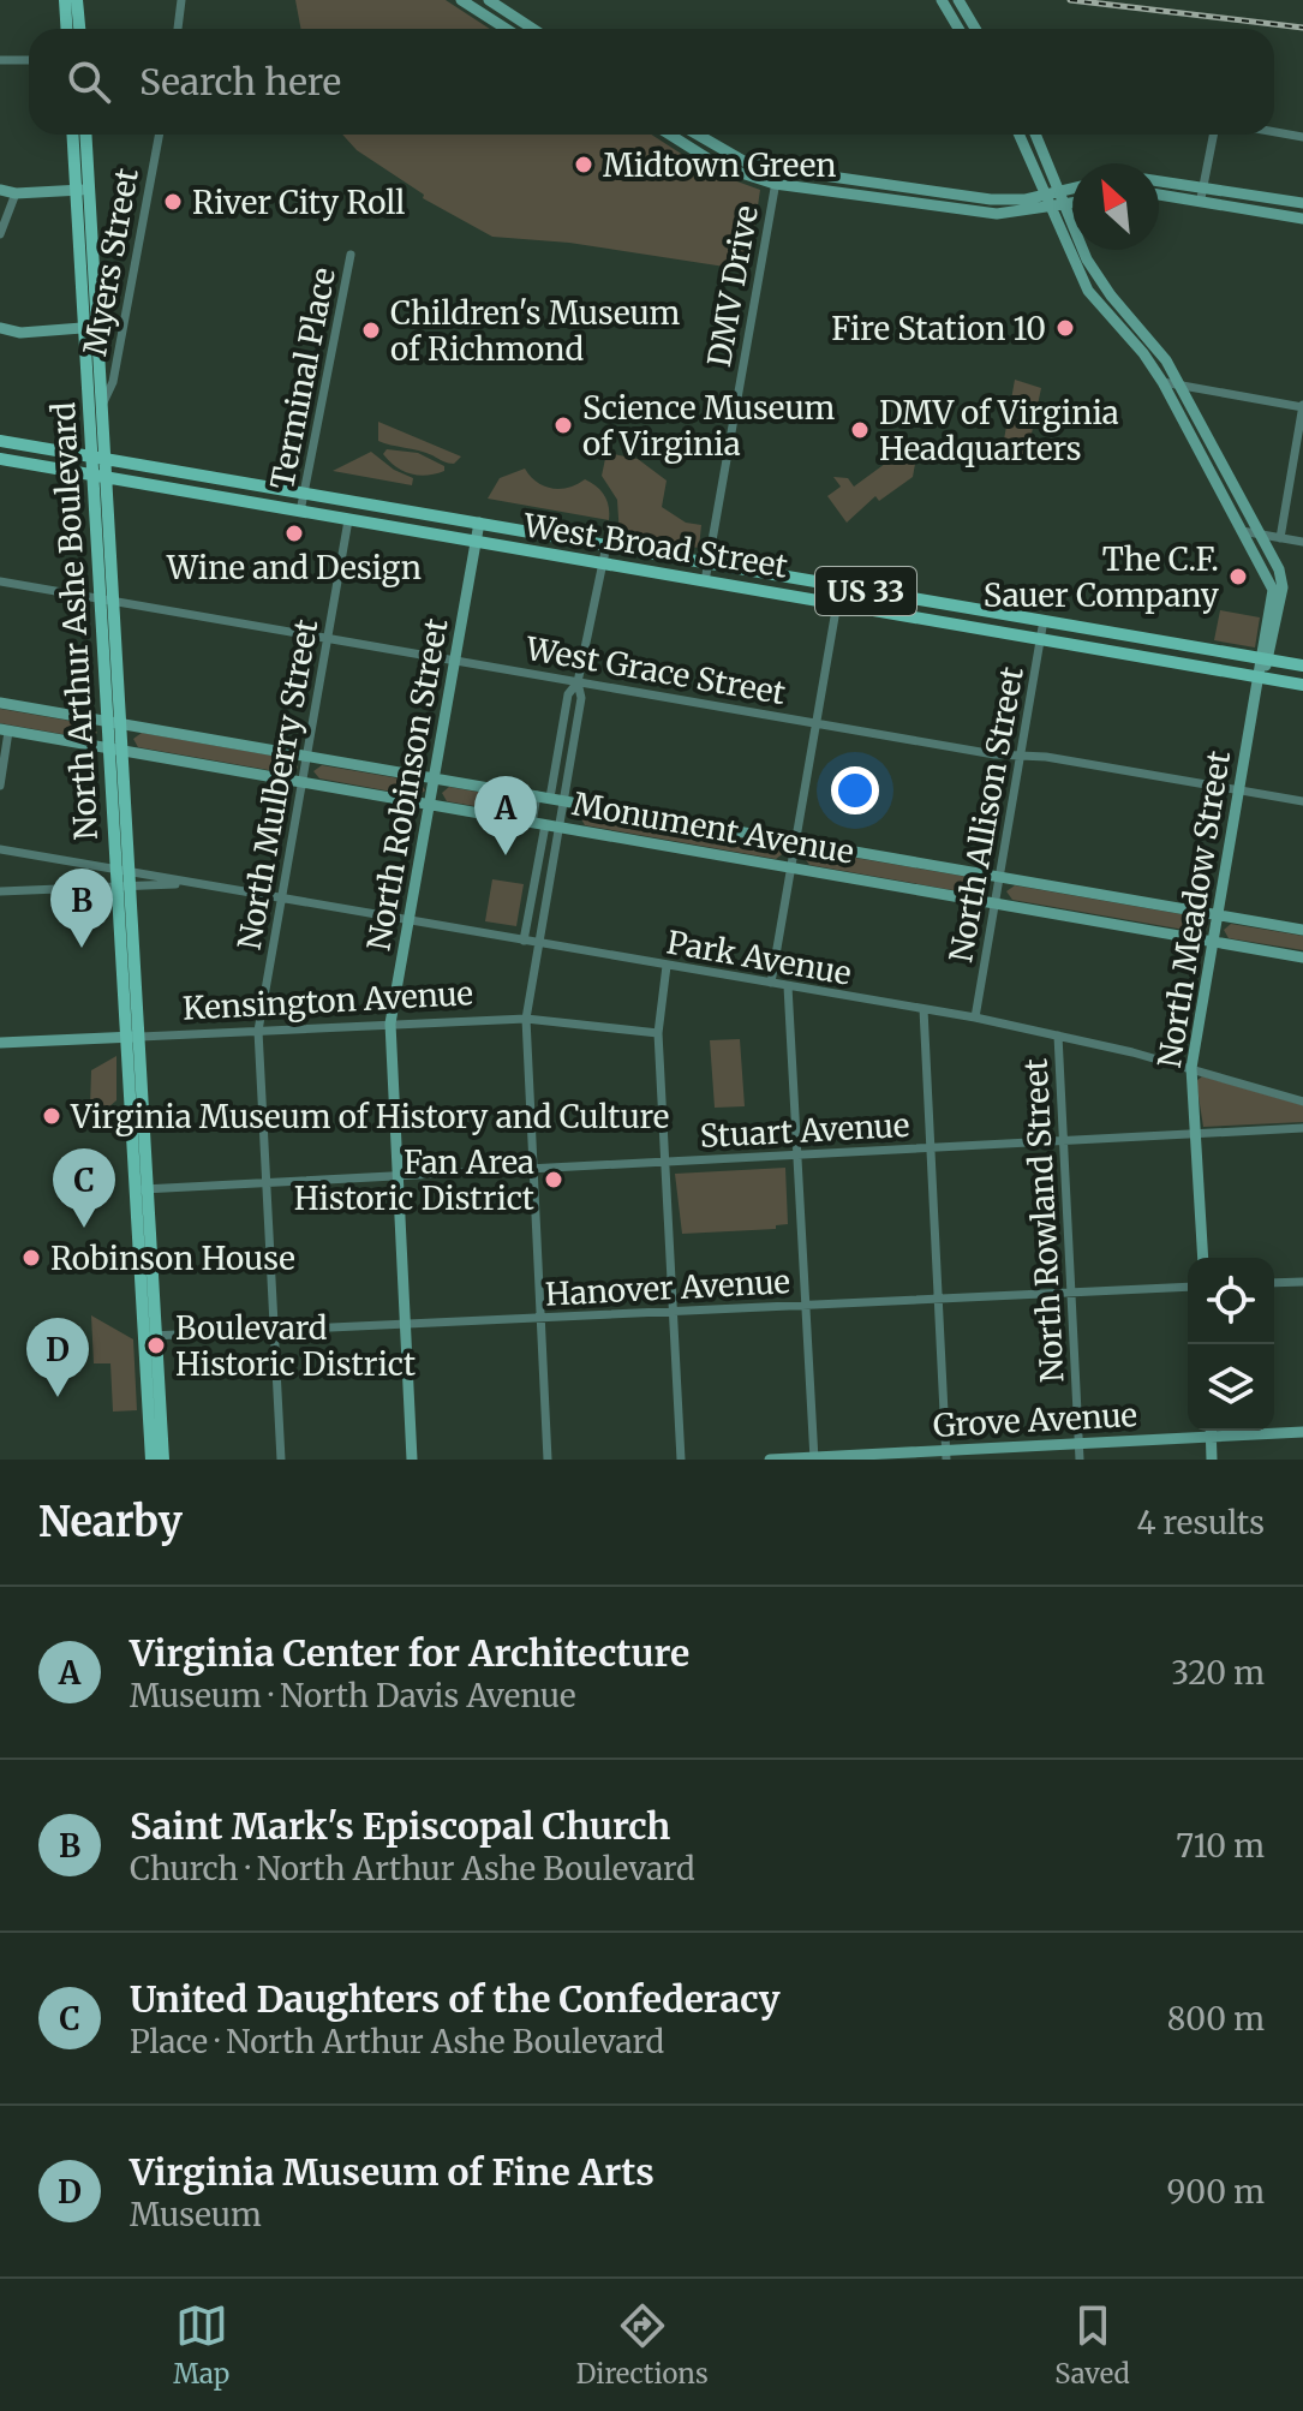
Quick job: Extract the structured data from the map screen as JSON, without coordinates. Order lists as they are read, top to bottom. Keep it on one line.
{"streets":{"main road":["West Broad Street","US 33","North Arthur Ashe Boulevard"],"street":["Myers Street","DMV Drive","Terminal Place","West Grace Street","North Mulberry Street","North Robinson Street","North Allison Street","Monument Avenue","North Meadow Street","Park Avenue","Kensington Avenue","Stuart Avenue","North Rowland Street","Hanover Avenue","Grove Avenue"]},"crossings":[["Myers Street","North Arthur Ashe Boulevard"],["DMV Drive","West Broad Street"],["Terminal Place","West Broad Street"],["West Broad Street","North Arthur Ashe Boulevard"],["West Broad Street","North Mulberry Street"],["West Broad Street","North Robinson Street"],["West Broad Street","North Allison Street"],["West Broad Street","North Meadow Street"],["North Arthur Ashe Boulevard","West Grace Street"],["North Arthur Ashe Boulevard","Monument Avenue"],["North Arthur Ashe Boulevard","Park Avenue"],["North Arthur Ashe Boulevard","Kensington Avenue"],["North Arthur Ashe Boulevard","Stuart Avenue"],["North Arthur Ashe Boulevard","Hanover Avenue"],["West Grace Street","North Mulberry Street"],["West Grace Street","North Robinson Street"],["West Grace Street","North Allison Street"],["West Grace Street","North Meadow Street"],["North Mulberry Street","Monument Avenue"],["North Mulberry Street","Park Avenue"],["North Mulberry Street","Kensington Avenue"],["North Mulberry Street","Stuart Avenue"],["North Mulberry Street","Hanover Avenue"],["North Robinson Street","Monument Avenue"],["North Robinson Street","Park Avenue"],["North Robinson Street","Kensington Avenue"],["North Robinson Street","Stuart Avenue"],["North Robinson Street","Hanover Avenue"],["North Allison Street","Monument Avenue"],["North Allison Street","Park Avenue"],["Monument Avenue","North Meadow Street"],["North Meadow Street","Park Avenue"],["North Meadow Street","Stuart Avenue"],["Park Avenue","North Rowland Street"],["Stuart Avenue","North Rowland Street"],["North Rowland Street","Hanover Avenue"],["North Rowland Street","Grove Avenue"]],"places":["Midtown Green","River City Roll","Fire Station 10","Children's Museum of Richmond","Science Museum of Virginia","DMV of Virginia Headquarters","Wine and Design","The C.F. Sauer Company","Virginia Museum of History and Culture","Fan Area Historic District","Robinson House","Boulevard Historic District"],"north":"top left","page":{"search":"Search here","pins":["A","B","C","D"],"heading":["Nearby","4 results"],"list":[{"mark":"A","name":"Virginia Center for Architecture","note":"Museum · North Davis Avenue","value":"320 m"},{"mark":"B","name":"Saint Mark's Episcopal Church","note":"Church · North Arthur Ashe Boulevard","value":"710 m"},{"mark":"C","name":"United Daughters of the Confederacy","note":"Place · North Arthur Ashe Boulevard","value":"800 m"},{"mark":"D","name":"Virginia Museum of Fine Arts","note":"Museum","value":"900 m"}],"nav":["Map","Directions","Saved"]}}
